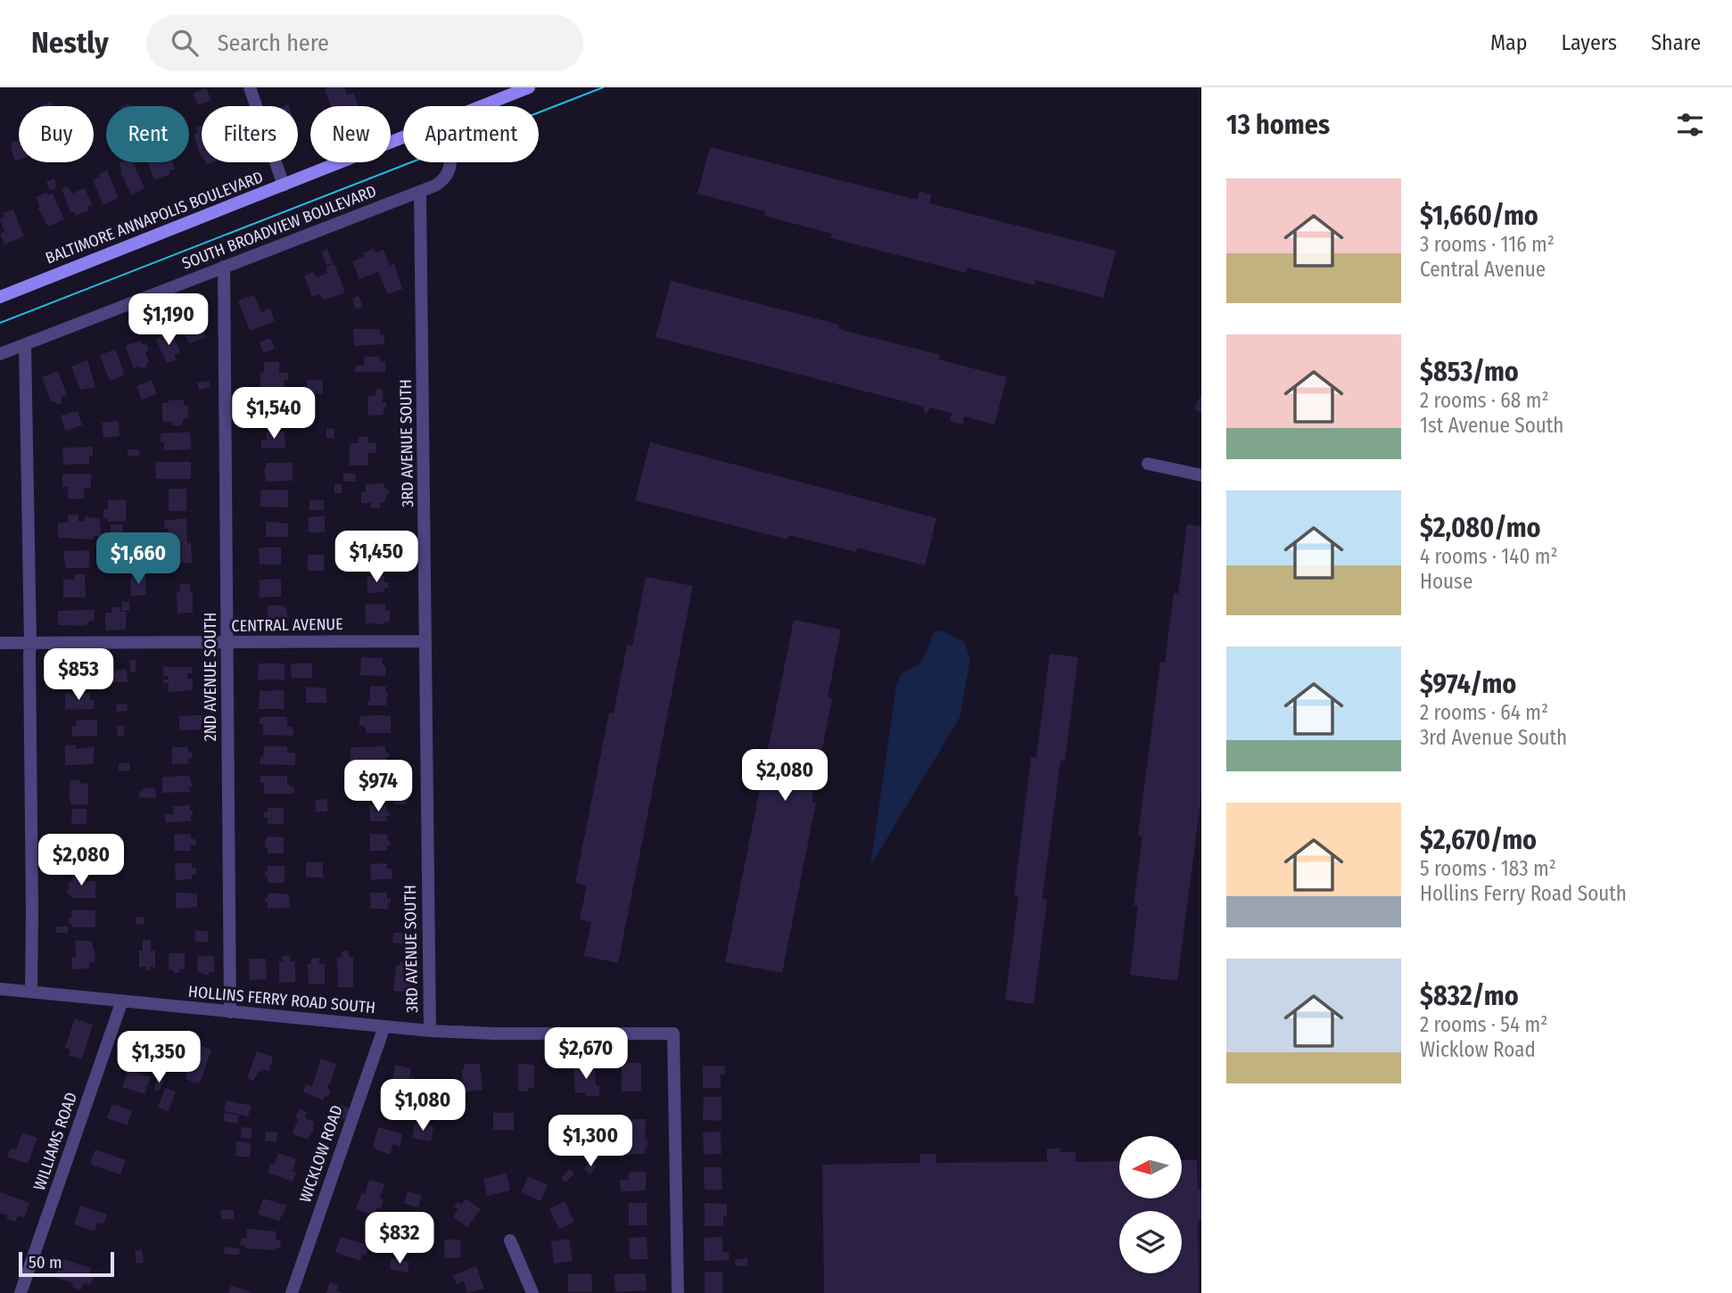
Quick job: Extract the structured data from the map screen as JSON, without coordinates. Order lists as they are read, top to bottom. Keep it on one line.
{"streets":{"main road":["BALTIMORE ANNAPOLIS BOULEVARD"],"street":["SOUTH BROADVIEW BOULEVARD","3RD AVENUE SOUTH","CENTRAL AVENUE","2ND AVENUE SOUTH","HOLLINS FERRY ROAD SOUTH","WILLIAMS ROAD","WICKLOW ROAD"]},"crossings":[["SOUTH BROADVIEW BOULEVARD","3RD AVENUE SOUTH"],["SOUTH BROADVIEW BOULEVARD","2ND AVENUE SOUTH"],["3RD AVENUE SOUTH","CENTRAL AVENUE"],["3RD AVENUE SOUTH","HOLLINS FERRY ROAD SOUTH"],["CENTRAL AVENUE","2ND AVENUE SOUTH"],["2ND AVENUE SOUTH","HOLLINS FERRY ROAD SOUTH"],["HOLLINS FERRY ROAD SOUTH","WILLIAMS ROAD"],["HOLLINS FERRY ROAD SOUTH","WICKLOW ROAD"]],"scale_bar":"50 m","north":"left","page":{"header":"Nestly","search":"Search here","nav":["Map","Layers","Share"],"heading":"13 homes","chip":["Buy","Rent","Filters","New","Apartment"],"list":[{"name":"$1,660/mo","note":"3 rooms · 116 m² · Central Avenue"},{"name":"$853/mo","note":"2 rooms · 68 m² · 1st Avenue South"},{"name":"$2,080/mo","note":"4 rooms · 140 m² · House"},{"name":"$974/mo","note":"2 rooms · 64 m² · 3rd Avenue South"},{"name":"$2,670/mo","note":"5 rooms · 183 m² · Hollins Ferry Road South"},{"name":"$832/mo","note":"2 rooms · 54 m² · Wicklow Road"}],"price":["$1,190","$1,540","$1,450","$1,660","$853","$2,080","$974","$2,080","$2,670","$1,350","$1,080","$1,300","$832"],"scale":"50 m"}}
